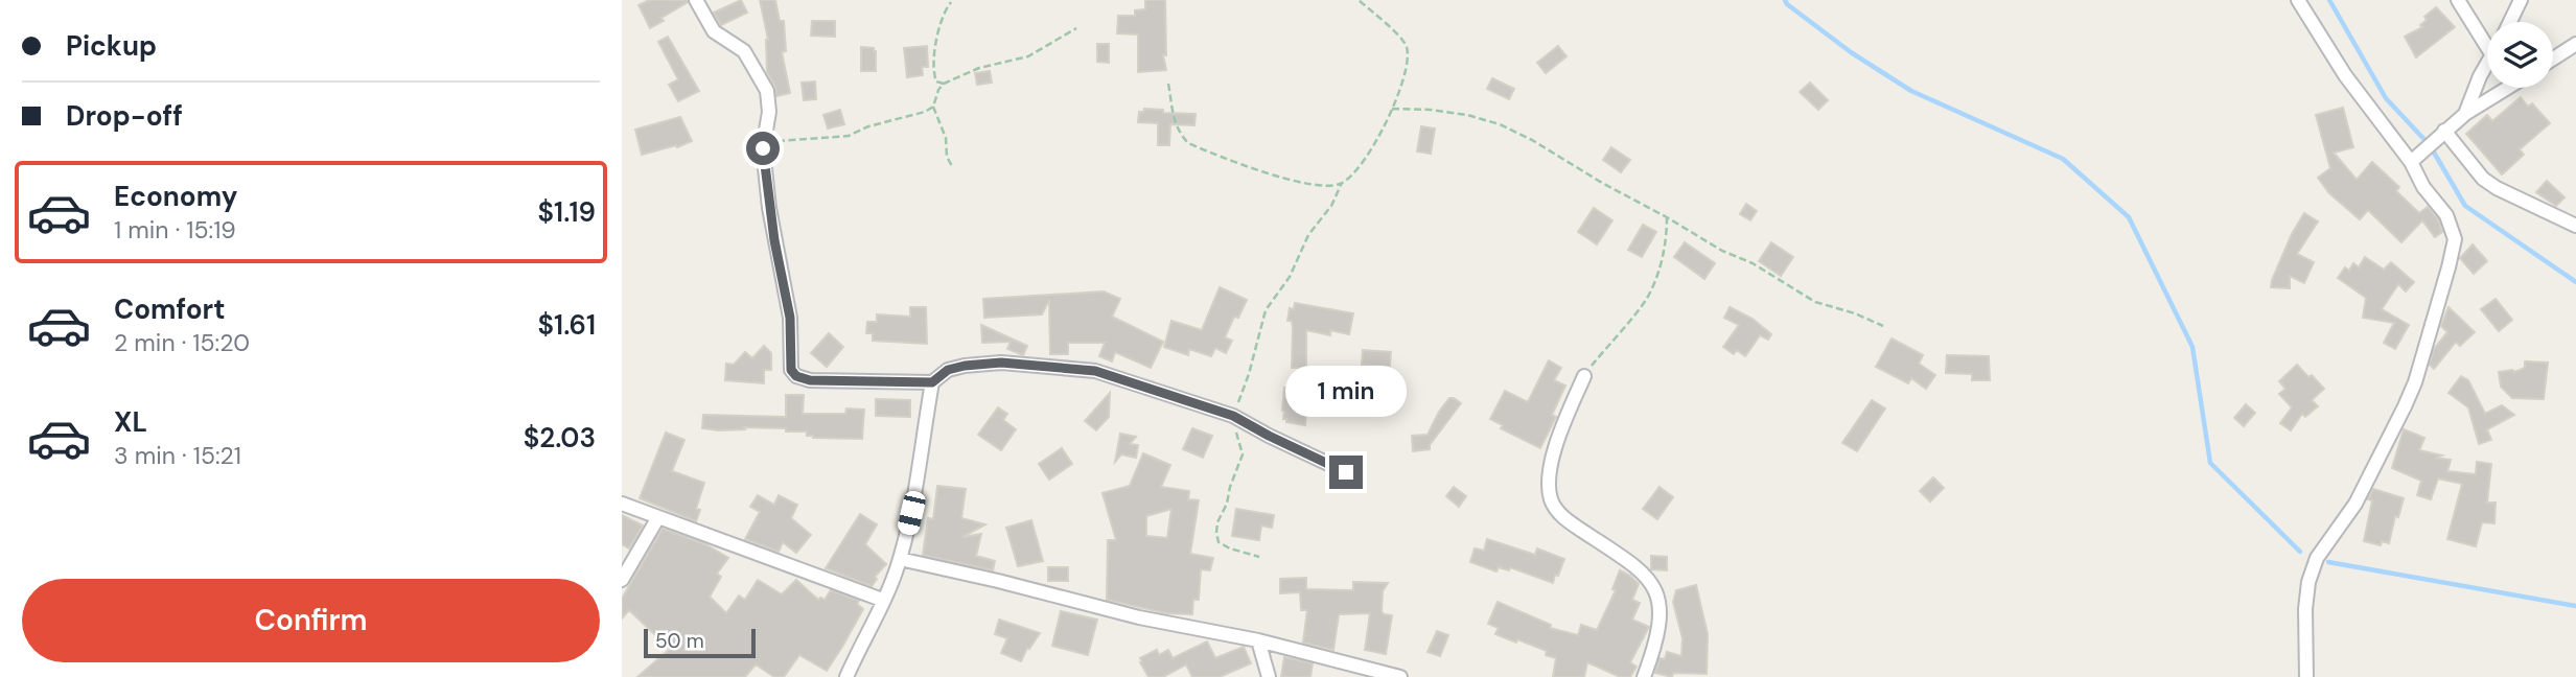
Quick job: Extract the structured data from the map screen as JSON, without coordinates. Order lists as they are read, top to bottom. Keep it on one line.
{"scale_bar":"50 m","page":{"banner":["Pickup","Drop-off"],"list":[{"name":"Economy","note":"1 min · 15:19","value":"$1.19"},{"name":"Comfort","note":"2 min · 15:20","value":"$1.61"},{"name":"XL","note":"3 min · 15:21","value":"$2.03"}],"bubble":"1 min","buttons":"Confirm","scale":"50 m"}}
